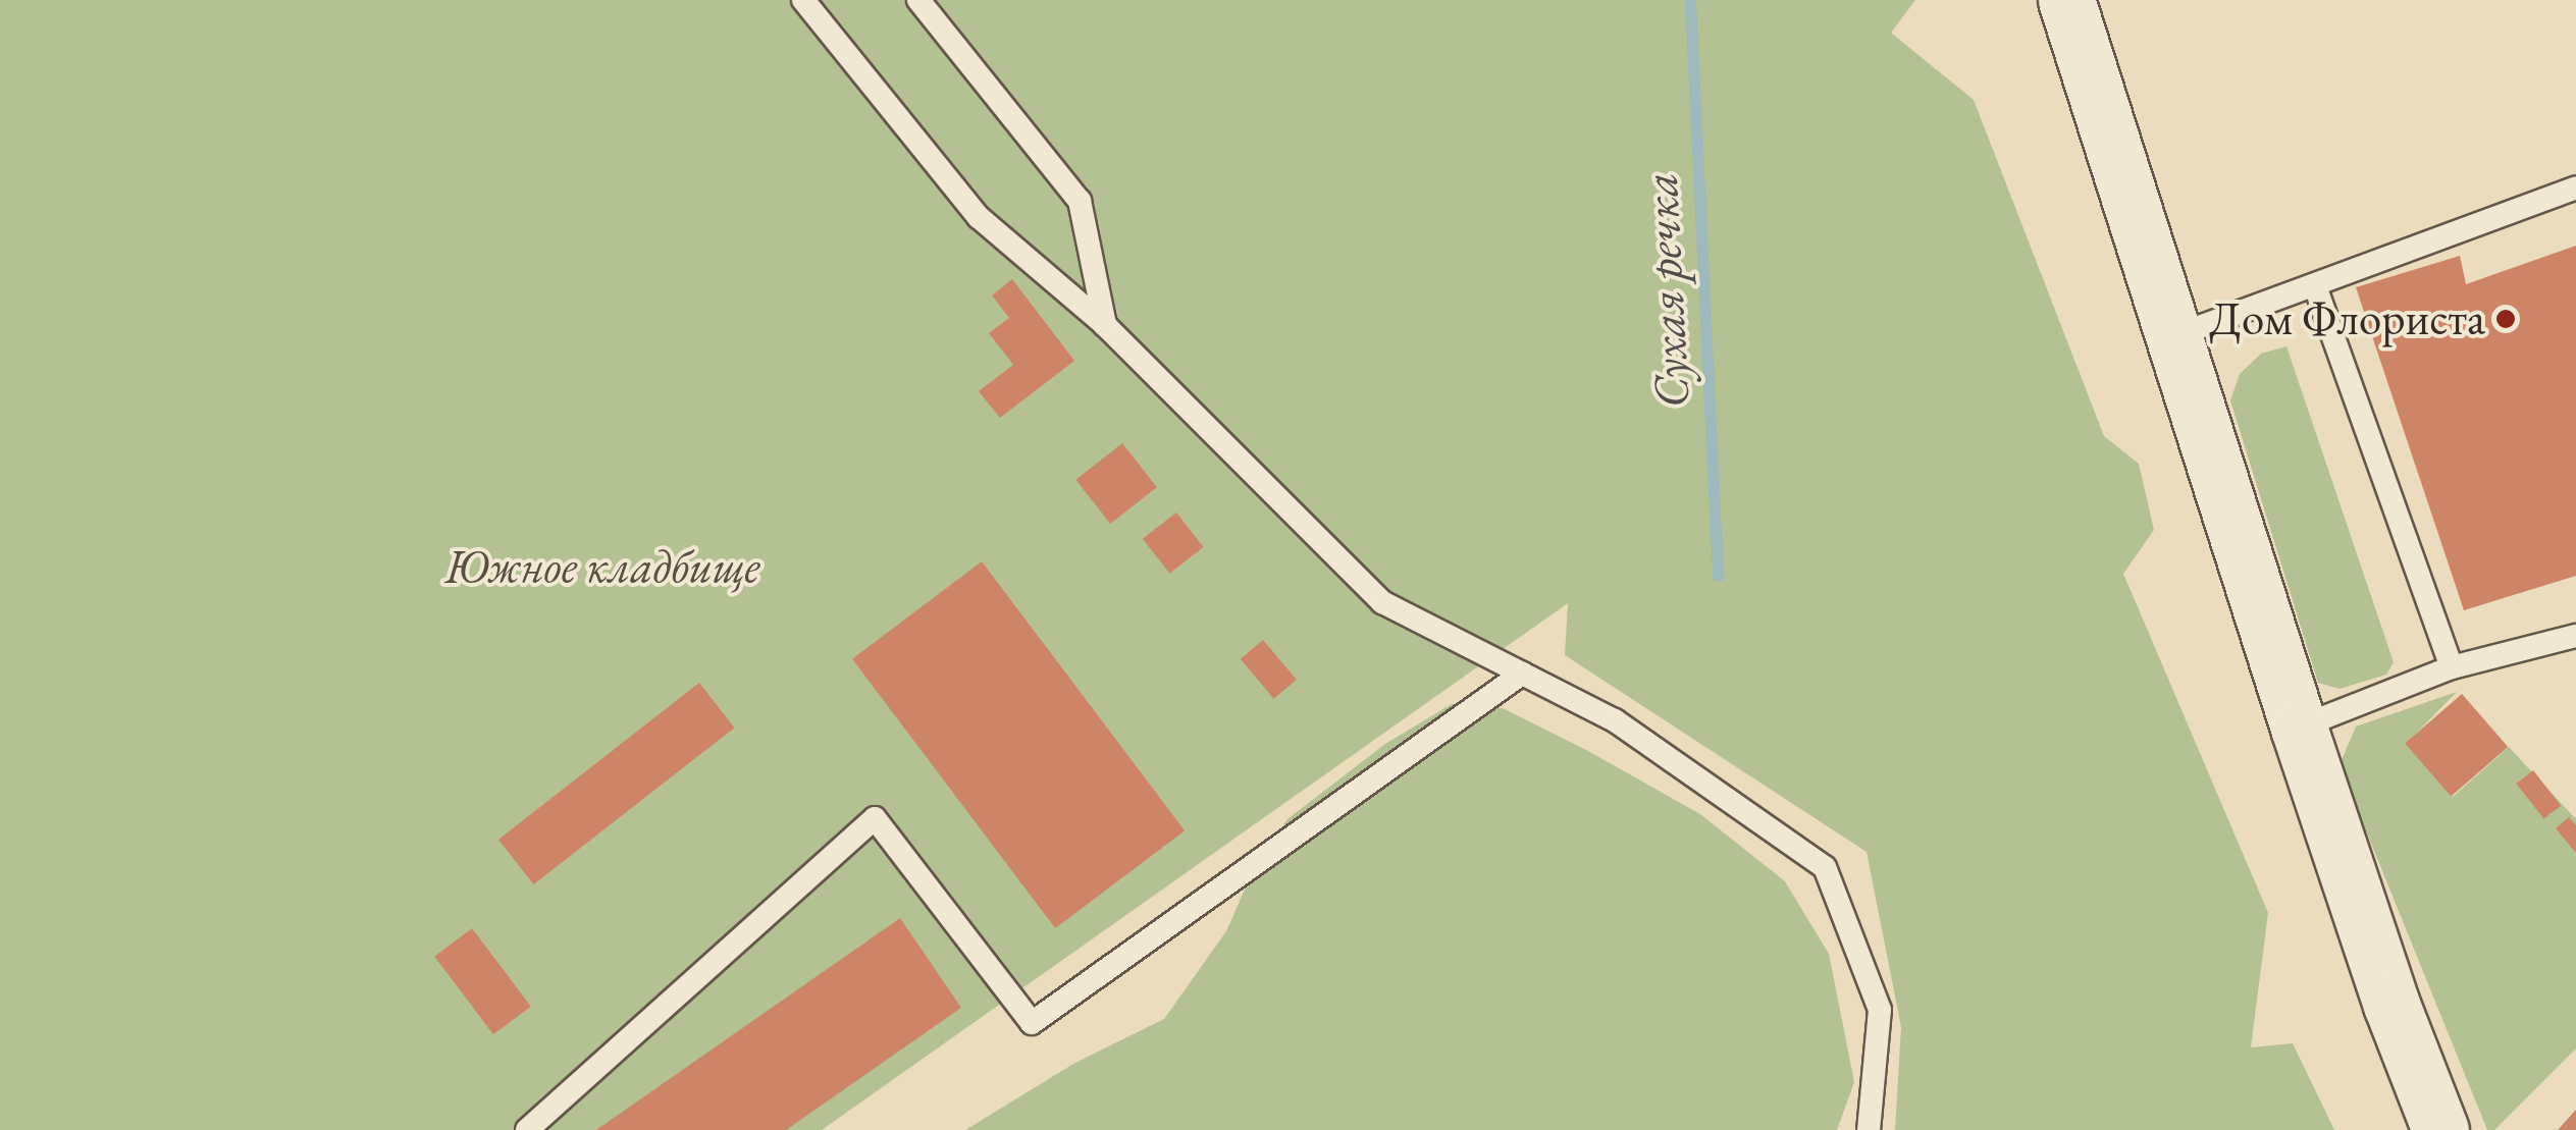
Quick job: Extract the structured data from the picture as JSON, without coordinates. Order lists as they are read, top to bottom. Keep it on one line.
{"water":["Сухая речка"],"parks":["Южное кладбище"],"places":["Дом Флориста"]}
